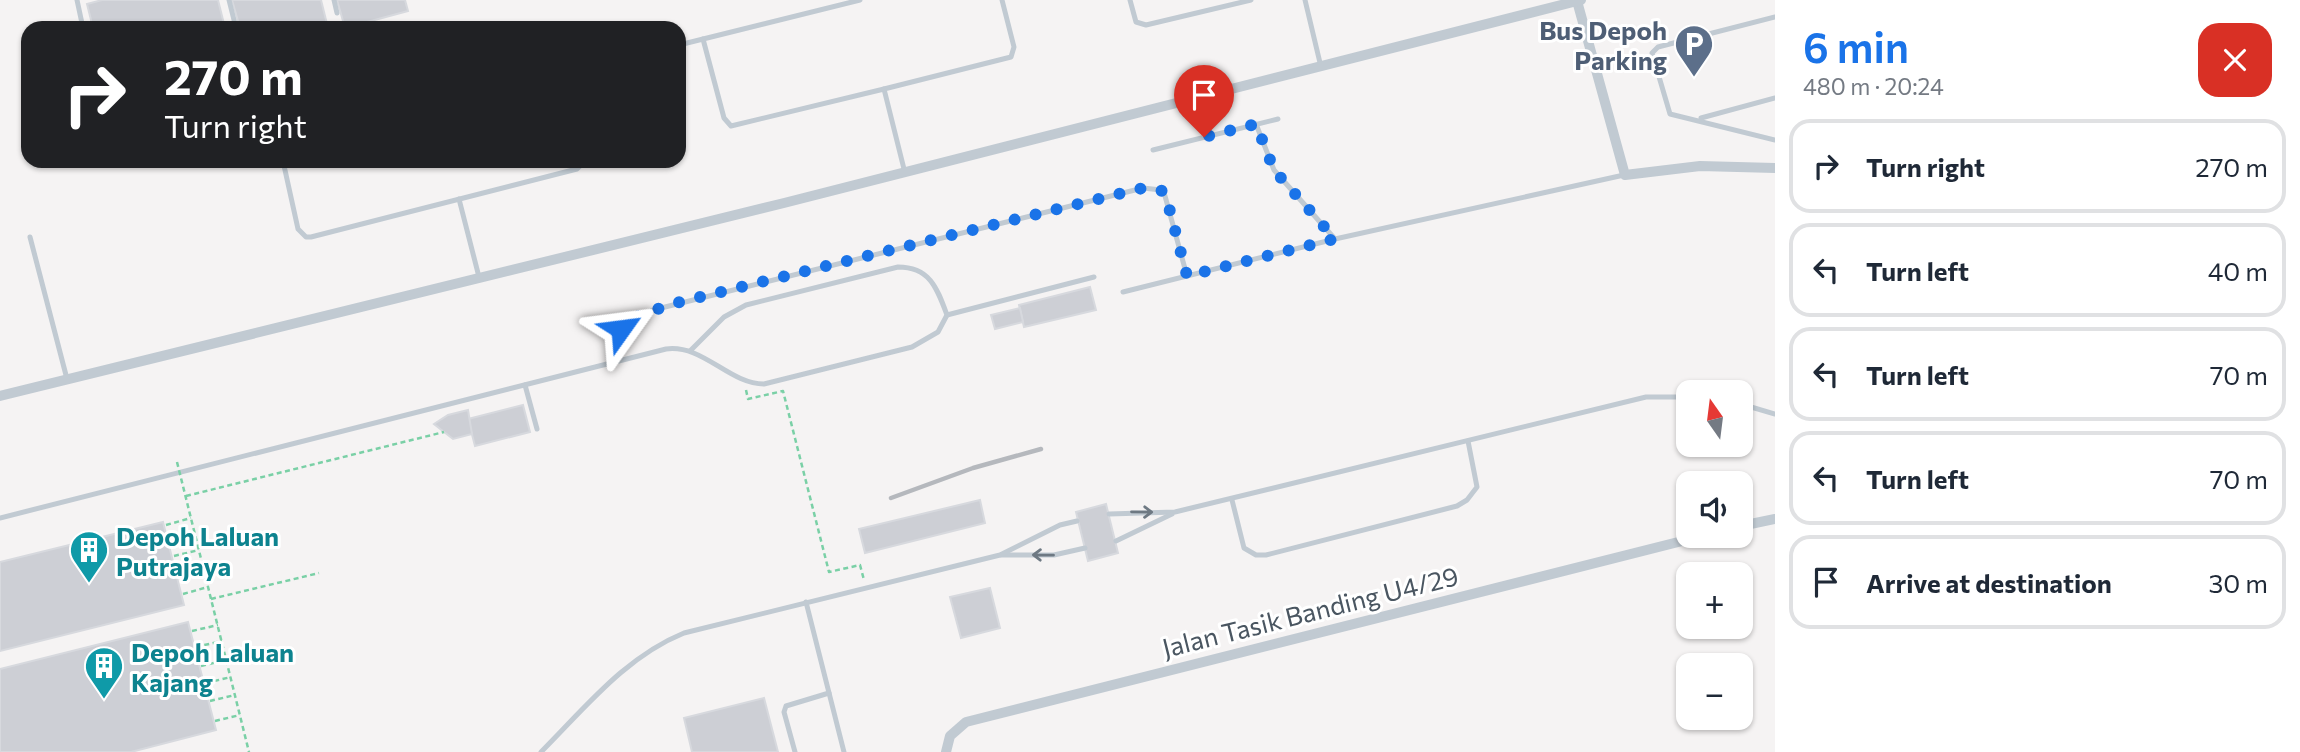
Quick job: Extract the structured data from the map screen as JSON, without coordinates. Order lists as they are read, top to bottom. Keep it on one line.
{"streets":{"street":["Jalan Tasik Banding U4/29"]},"places":{"parking":["Bus Depoh Parking"],"building":["Depoh Laluan Putrajaya","Depoh Laluan Kajang"]},"north":"top","page":{"heading":["6 min","480 m · 20:24"],"turn":["270 m","Turn right"],"list":[{"name":"Turn right","value":"270 m"},{"name":"Turn left","value":"40 m"},{"name":"Turn left","value":"70 m"},{"name":"Turn left","value":"70 m"},{"name":"Arrive at destination","value":"30 m"}],"map_buttons":["+","−"]}}
